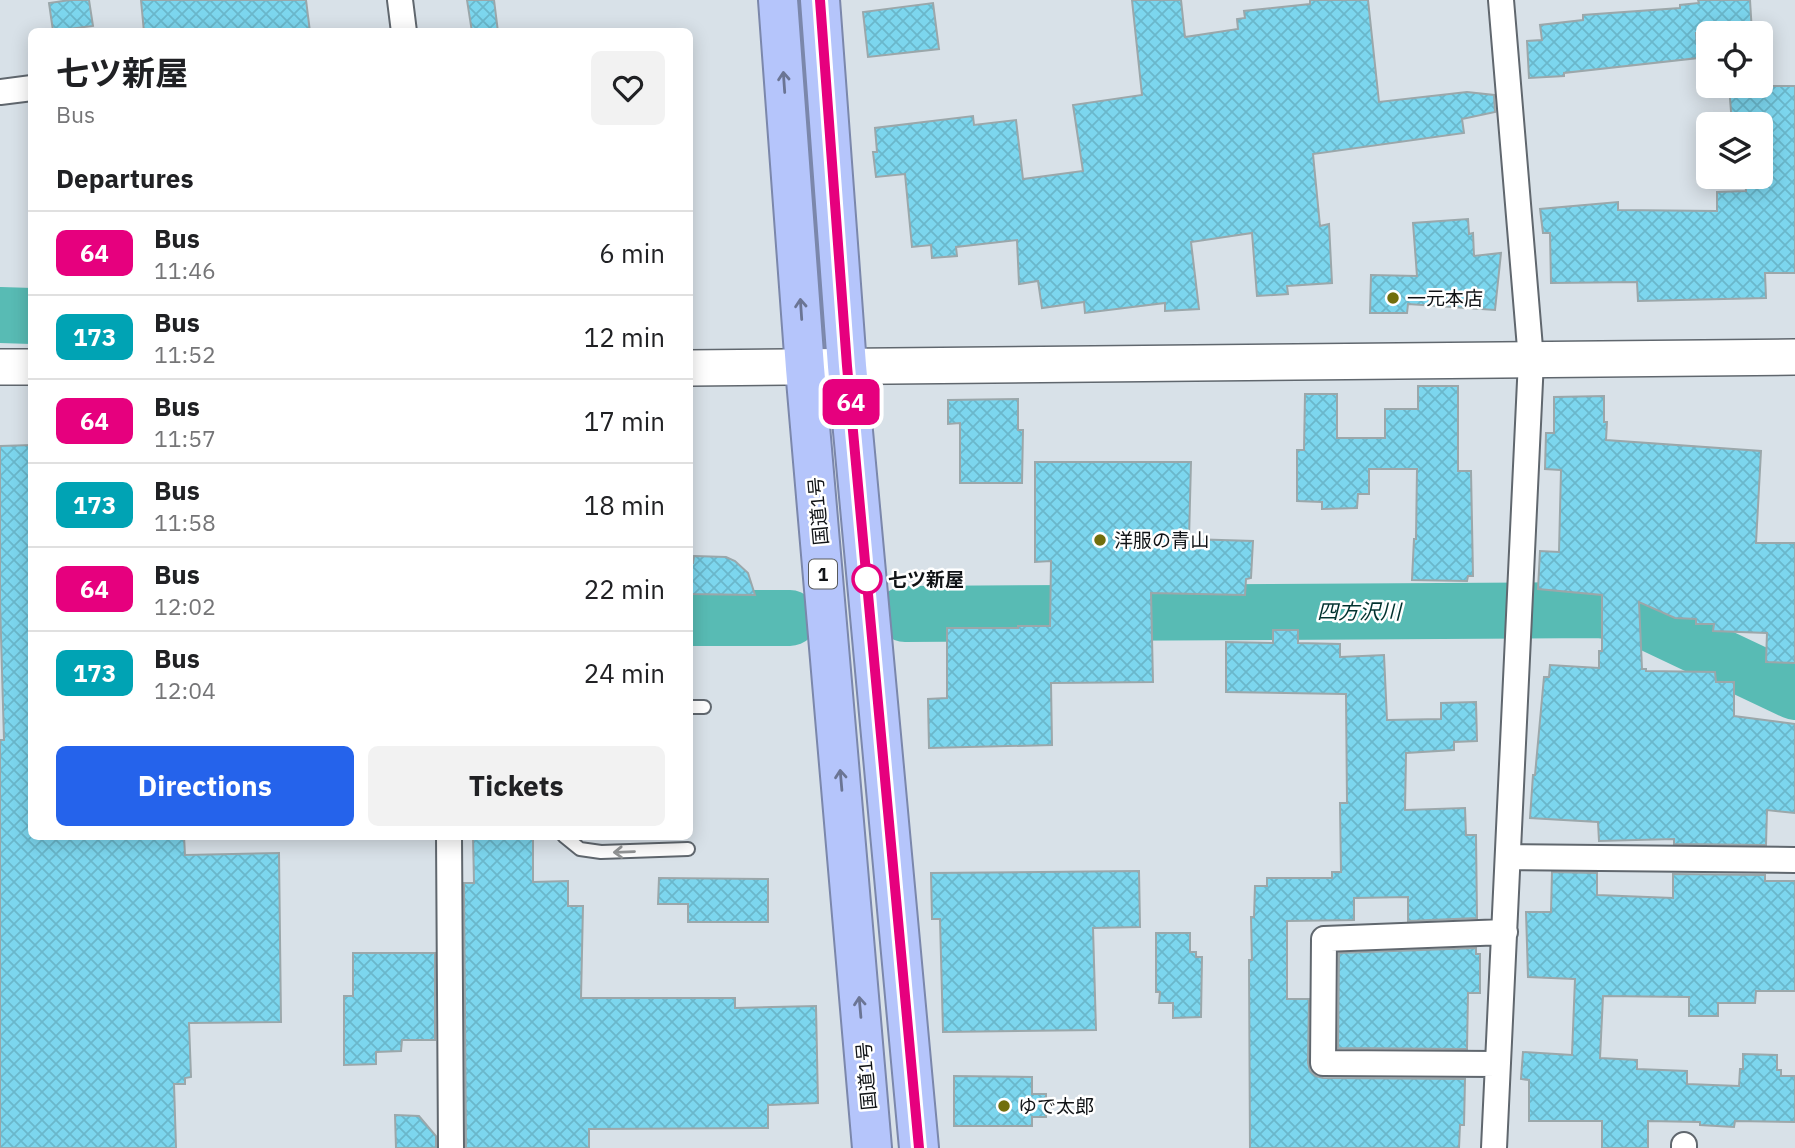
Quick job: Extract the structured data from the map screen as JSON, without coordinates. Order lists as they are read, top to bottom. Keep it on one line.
{"streets":{"highway":["国道1号","1"]},"water":["四方沢川"],"places":["一元本店","洋服の青山","七ツ新屋","ゆで太郎"],"lines":["bus line 64"],"page":{"on_map":"64","heading":[["七ツ新屋","Bus"],"Departures"],"list":[{"mark":"64","name":"Bus","note":"11:46","value":"6 min"},{"mark":"173","name":"Bus","note":"11:52","value":"12 min"},{"mark":"64","name":"Bus","note":"11:57","value":"17 min"},{"mark":"173","name":"Bus","note":"11:58","value":"18 min"},{"mark":"64","name":"Bus","note":"12:02","value":"22 min"},{"mark":"173","name":"Bus","note":"12:04","value":"24 min"}],"buttons":["Directions","Tickets"]}}
